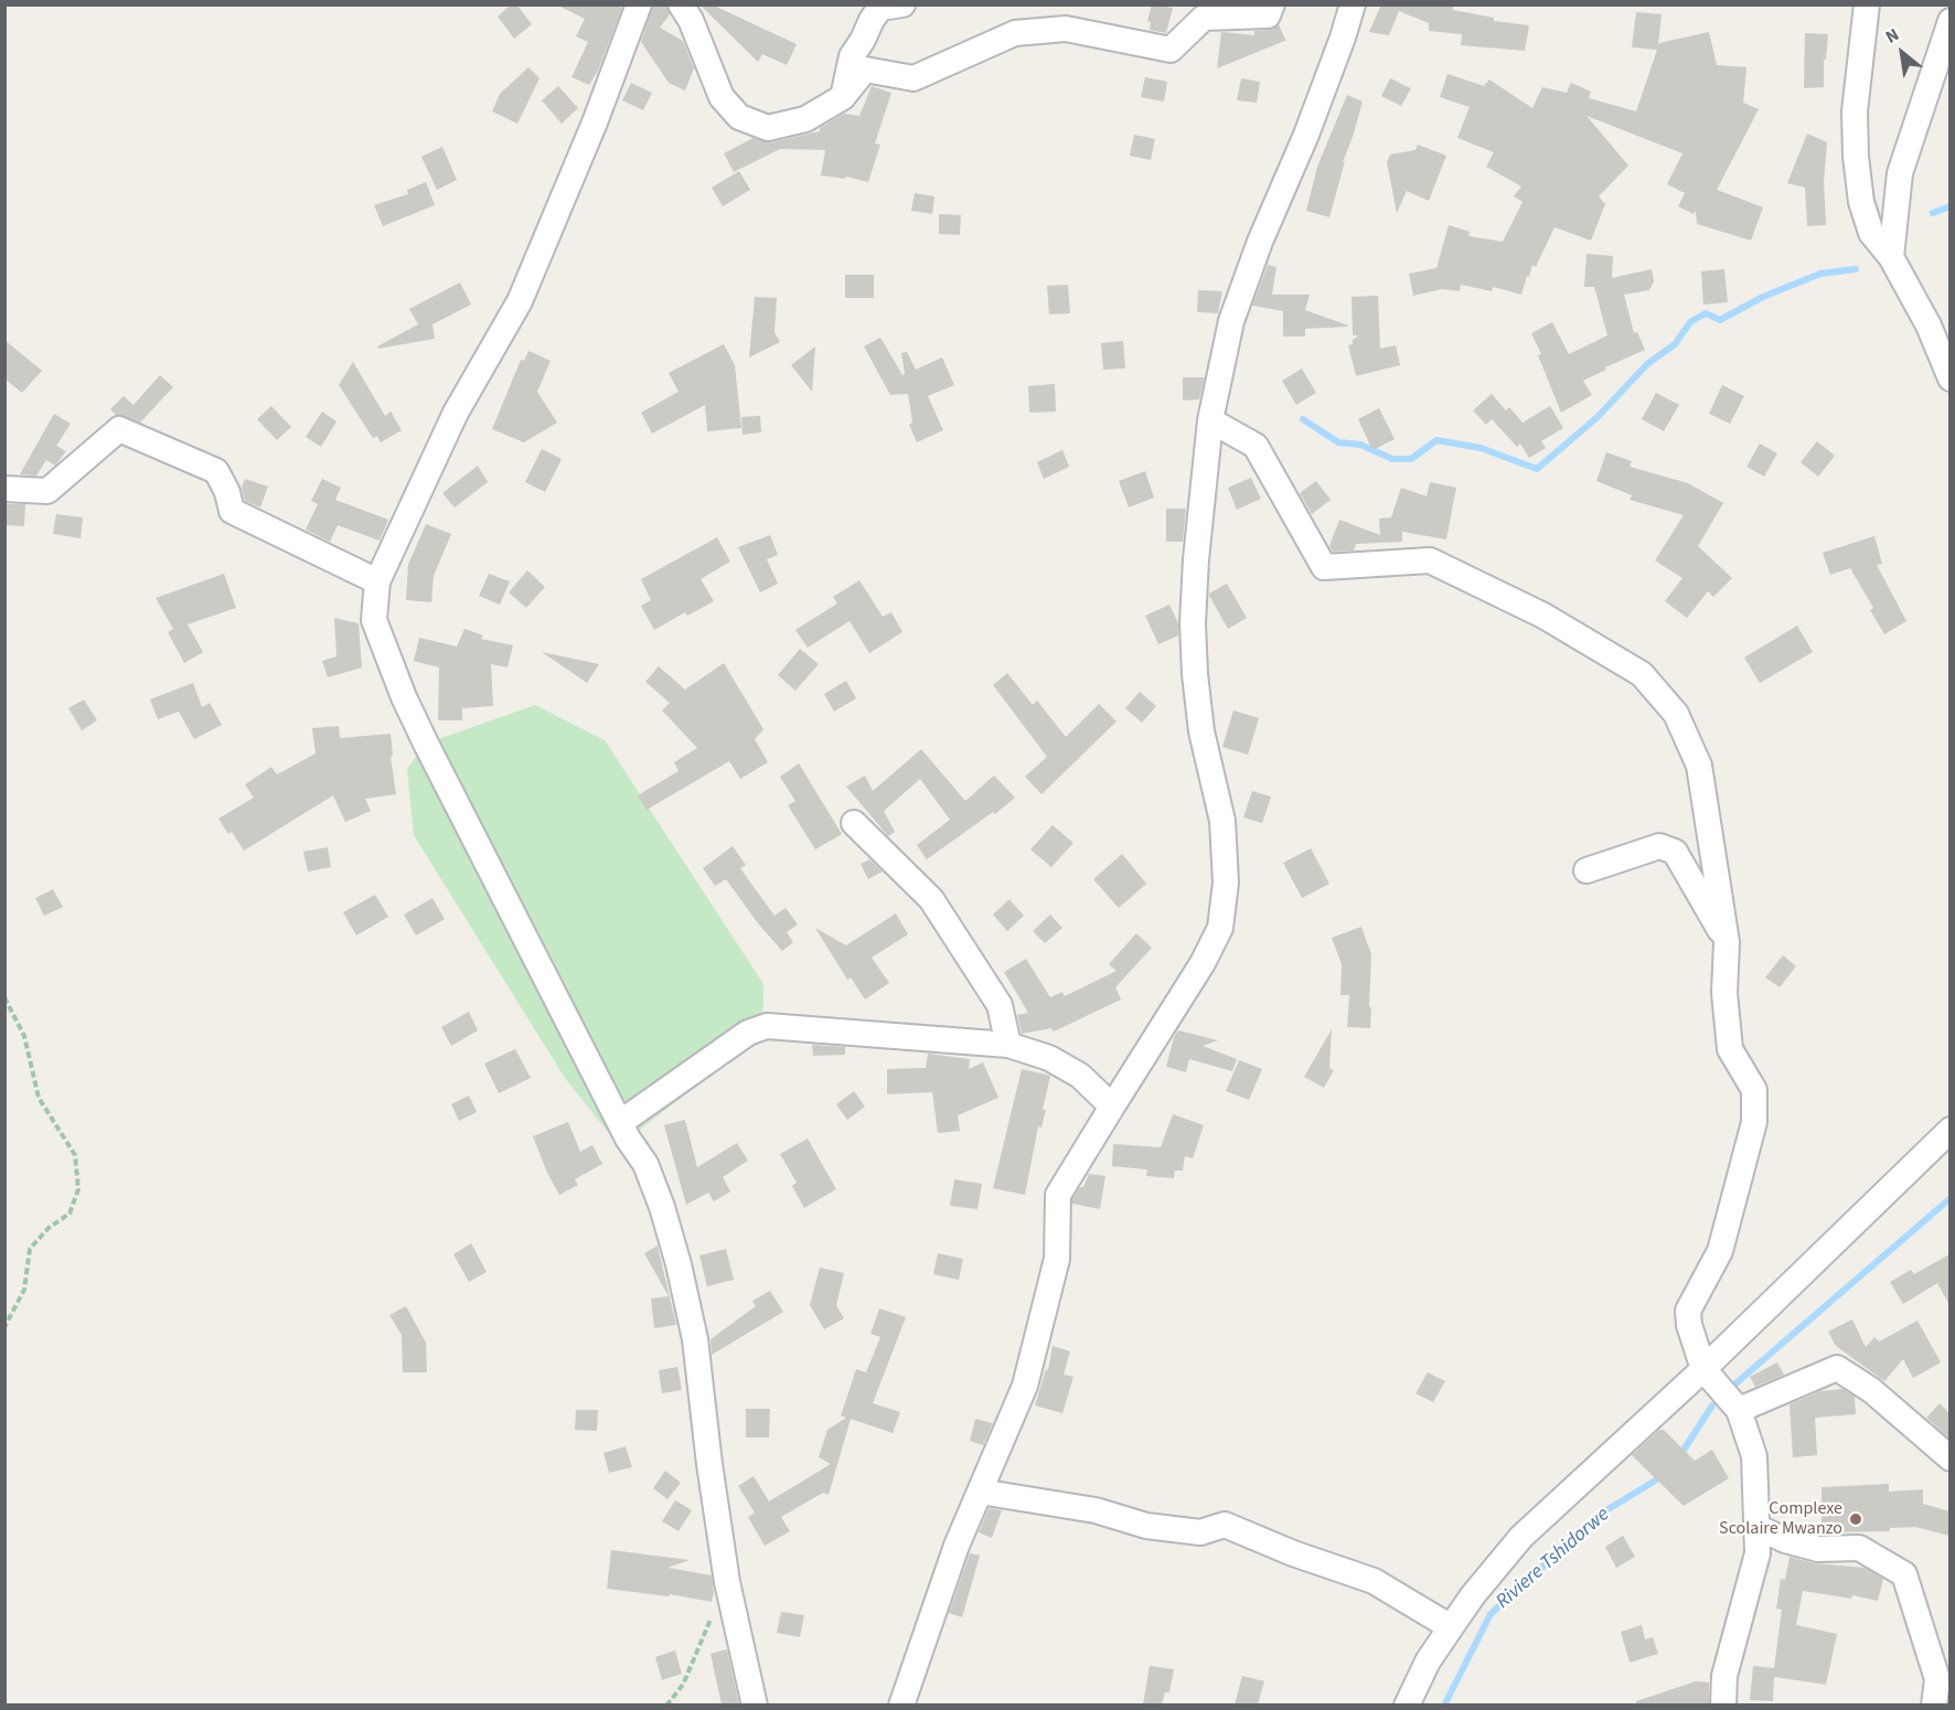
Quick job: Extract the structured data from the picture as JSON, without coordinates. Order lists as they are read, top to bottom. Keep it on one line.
{"water":["Riviere Tshidorwe"],"places":["Complexe Scolaire Mwanzo"],"north":"top left"}
